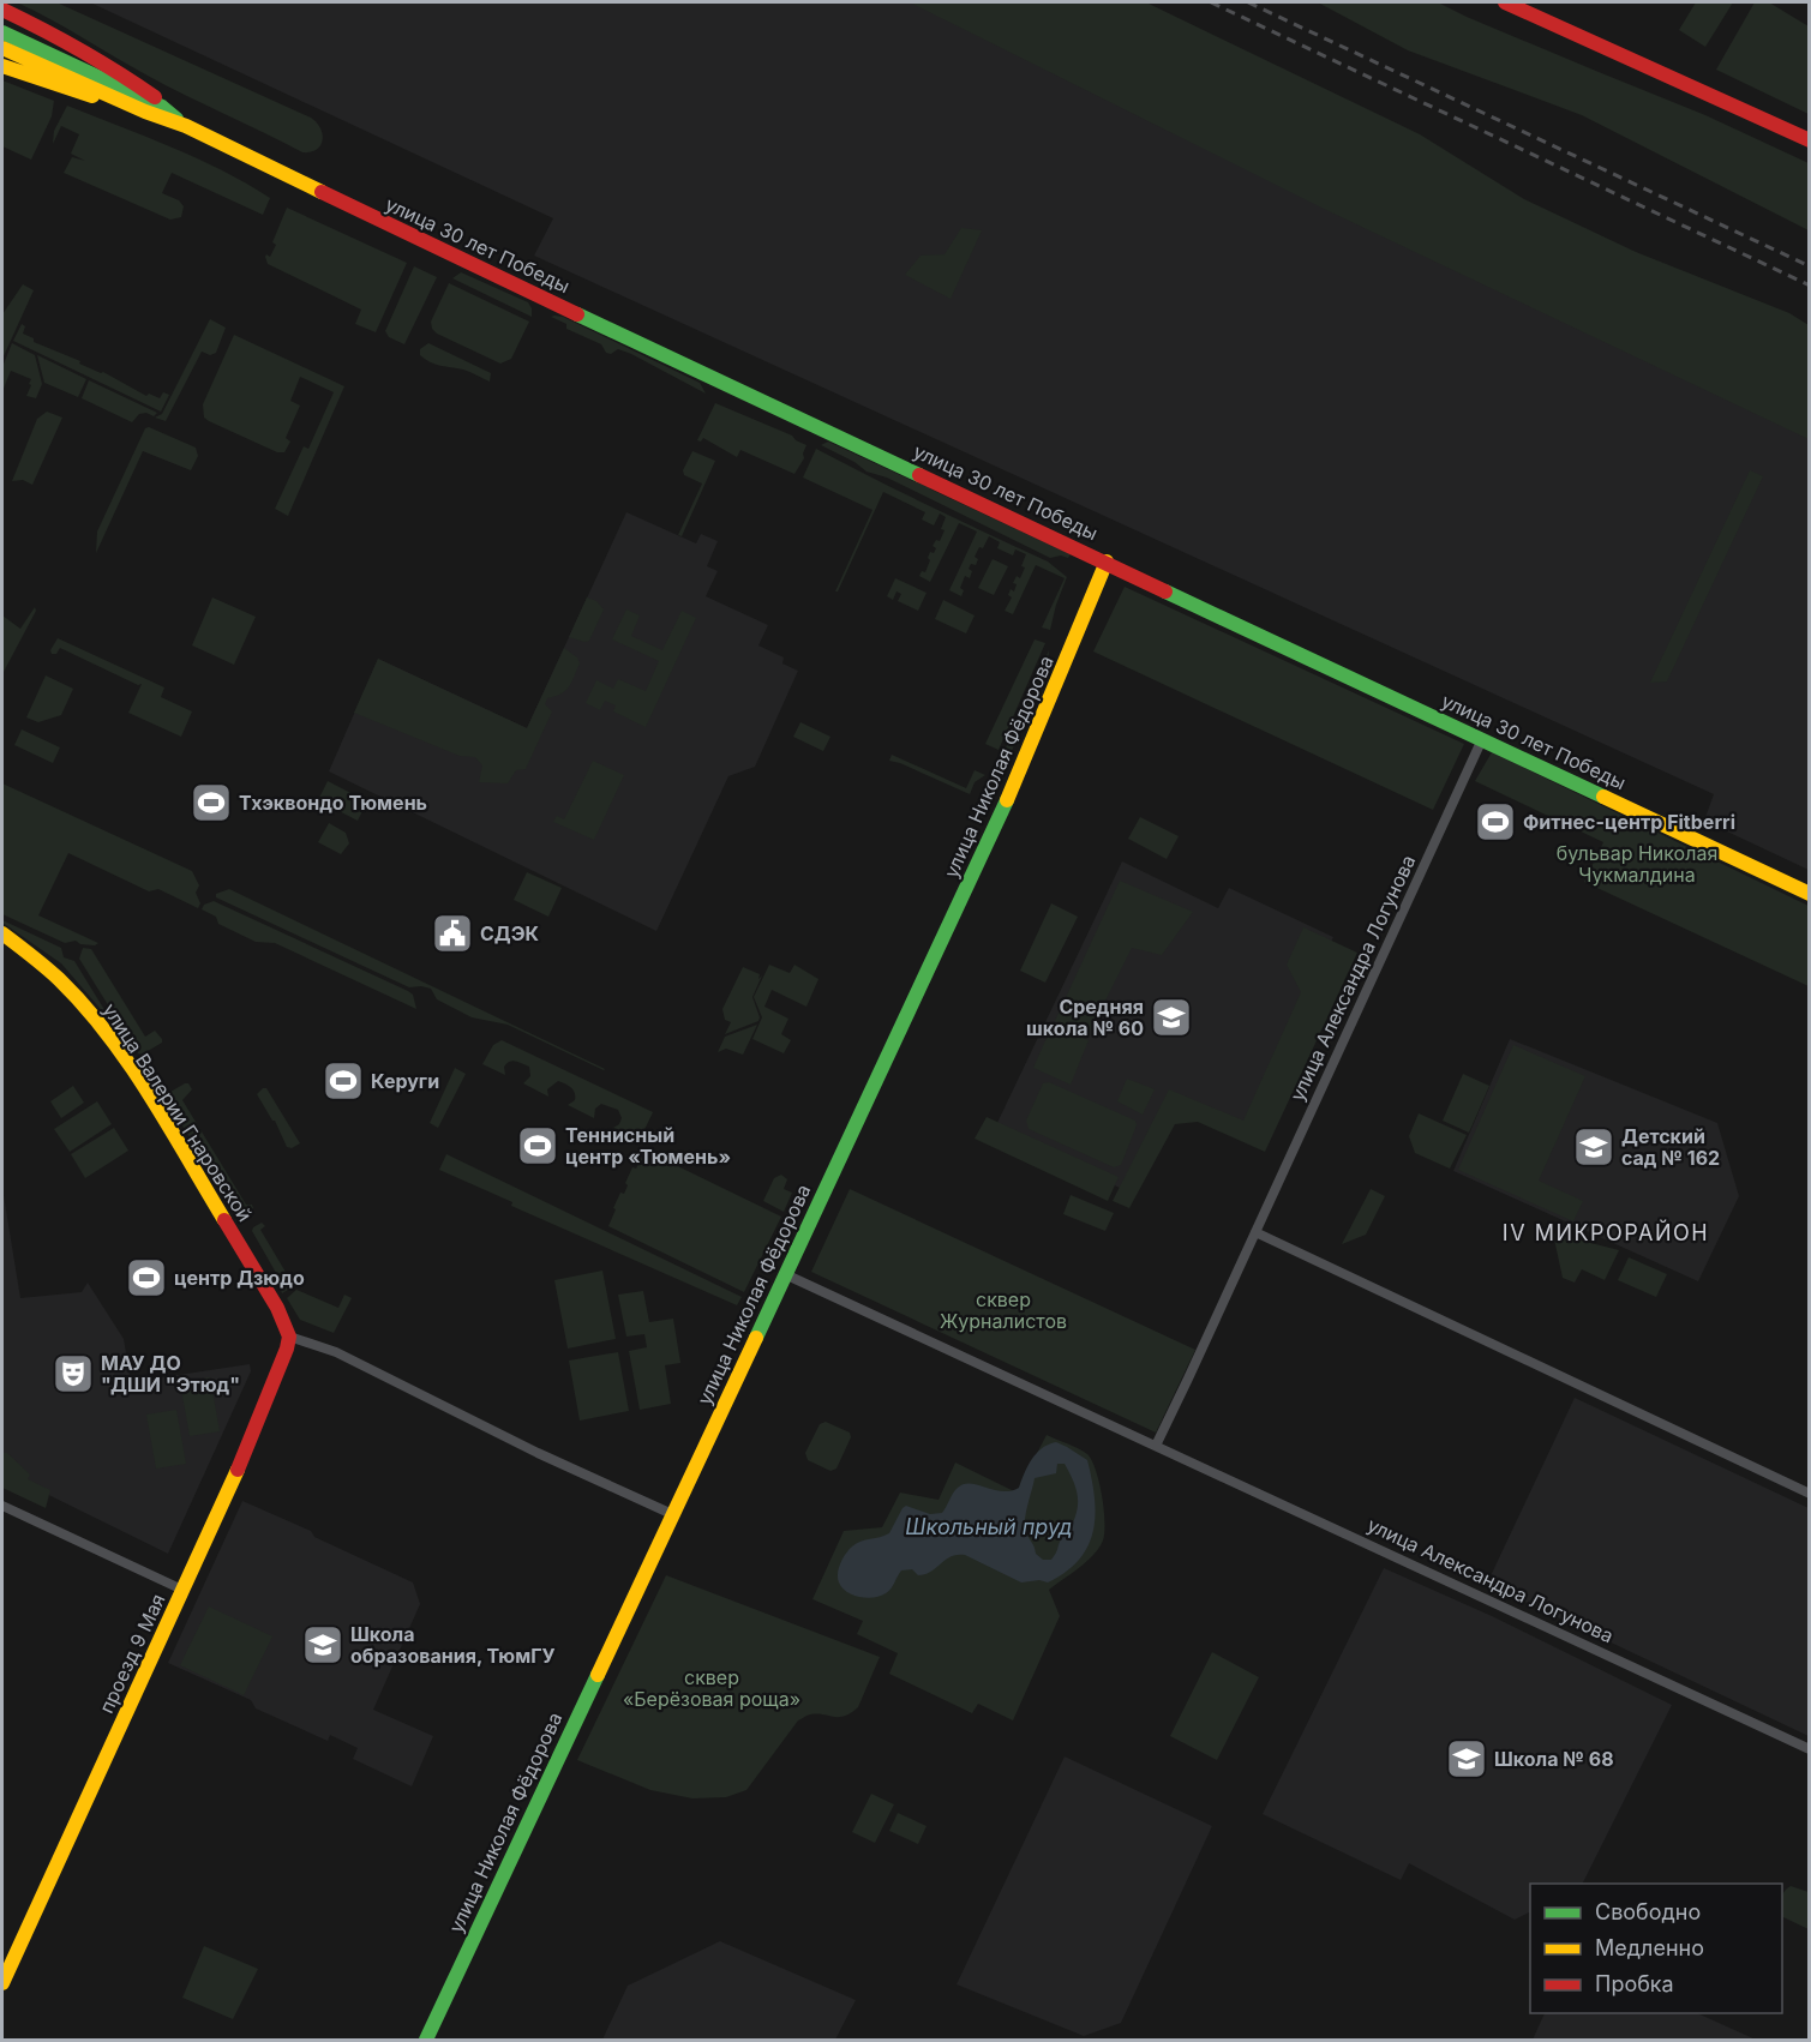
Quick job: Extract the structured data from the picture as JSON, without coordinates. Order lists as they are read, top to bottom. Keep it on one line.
{"streets":{"street":["улица 30 лет Победы","улица Николая Фёдорова","улица Александра Логунова","улица Валерии Гнаровской","проезд 9 Мая"]},"crossings":[["улица 30 лет Победы","улица Николая Фёдорова"],["улица 30 лет Победы","улица Александра Логунова"],["улица Николая Фёдорова","улица Александра Логунова"],["улица Валерии Гнаровской","проезд 9 Мая"]],"districts":["IV МИКРОРАЙОН"],"water":["Школьный пруд"],"parks":["бульвар Николая Чукмалдина","сквер Журналистов","сквер «Берёзовая роща»"],"places":{"sports":["Тхэквондо Тюмень","Фитнес-центр Fitberri","Керуги","Теннисный центр «Тюмень»","центр Дзюдо"],"public building":["СДЭК"],"school or university":["Средняя школа № 60","Детский сад № 162","Школа образования, ТюмГУ","Школа № 68"],"theatre":["МАУ ДО \"ДШИ \"Этюд\""]},"legend":["Свободно","Медленно","Пробка"]}
